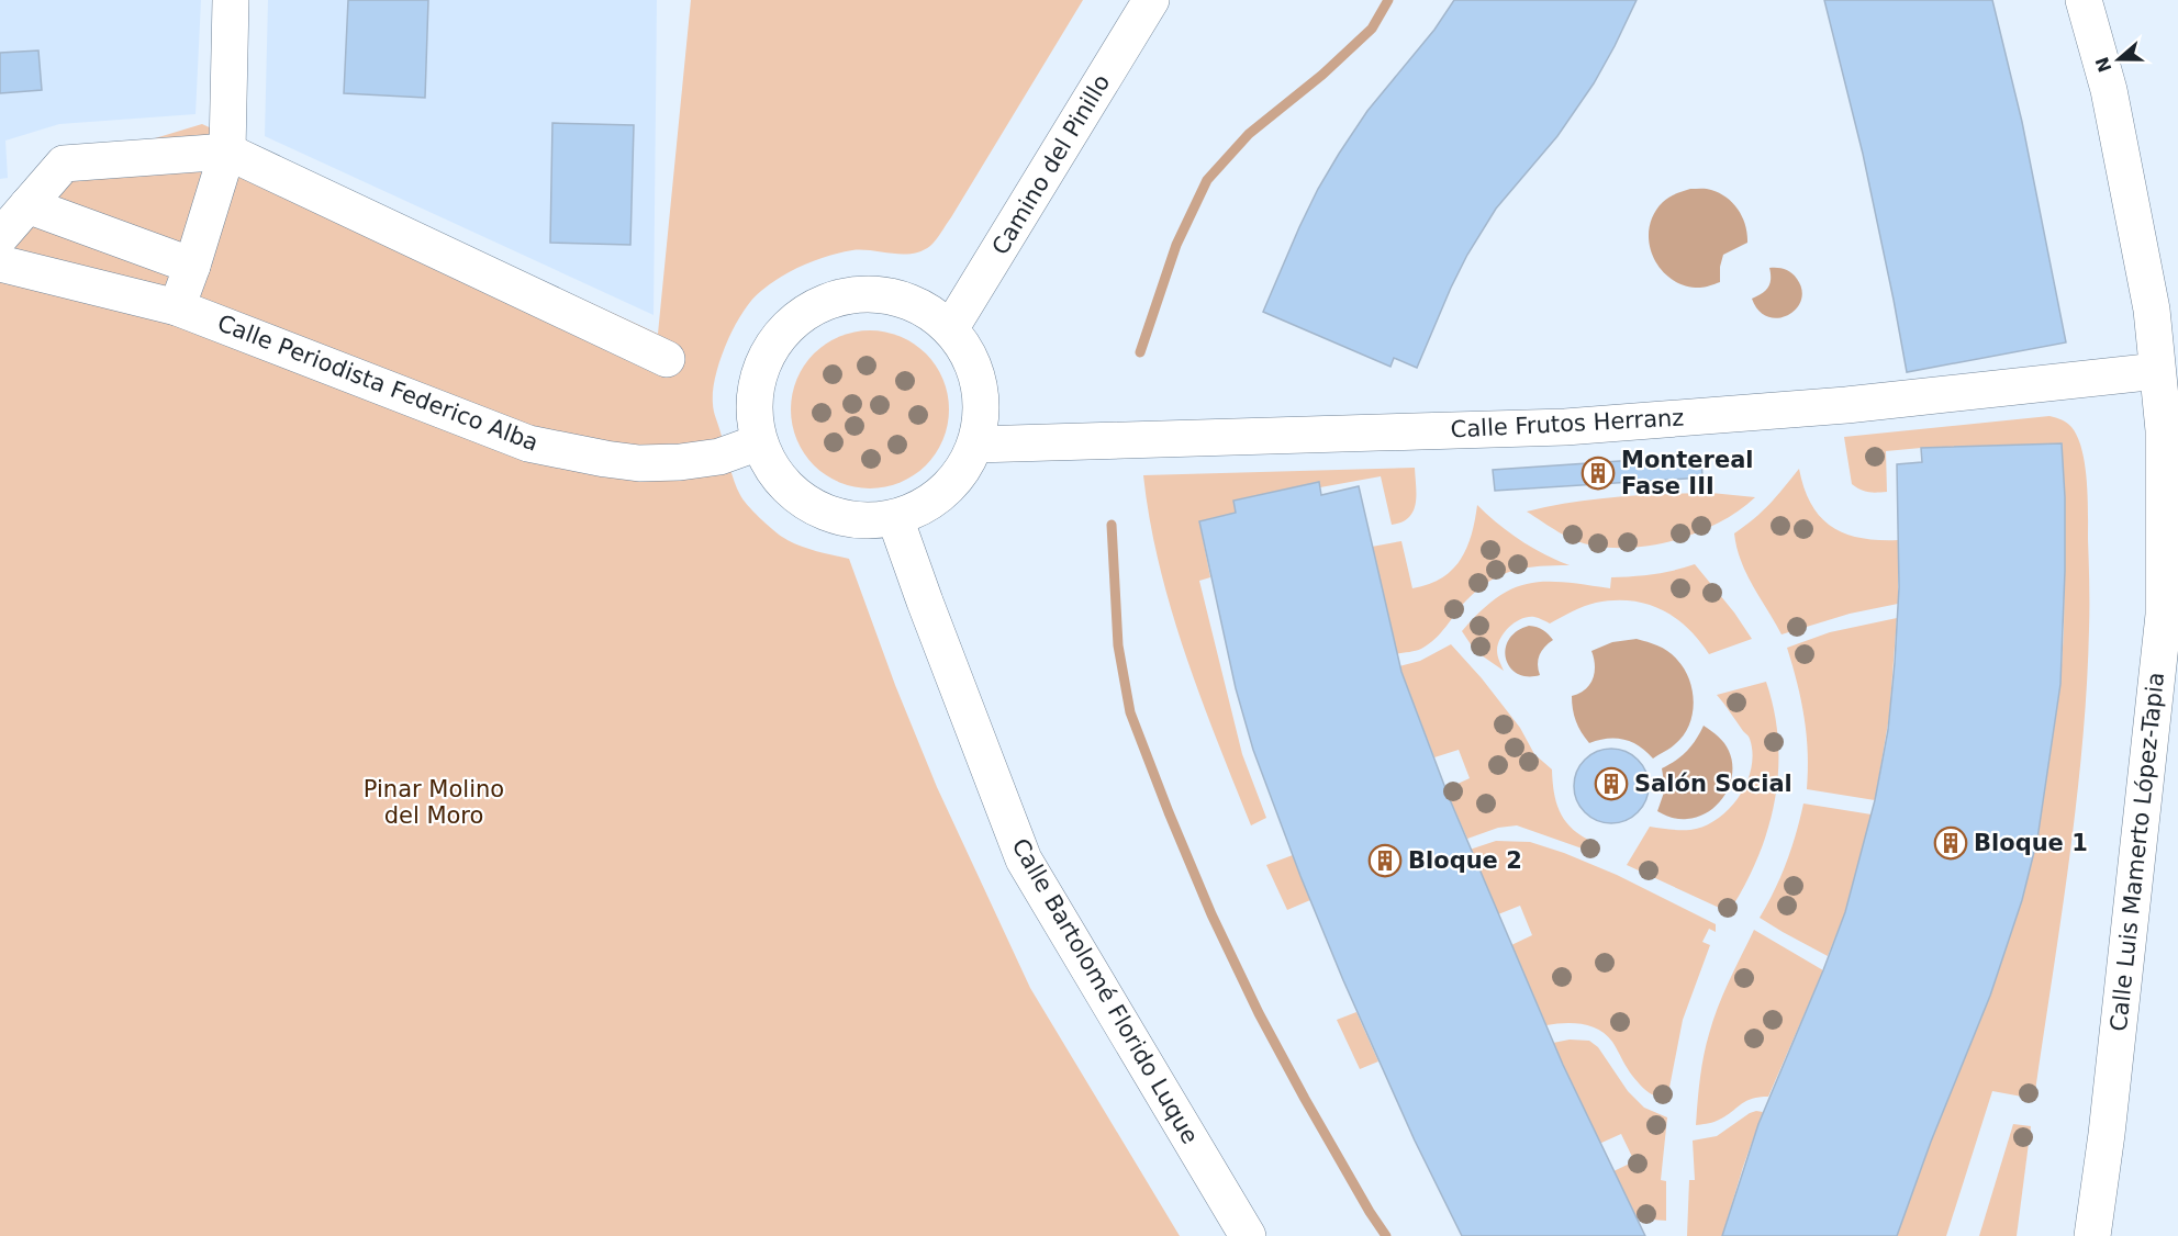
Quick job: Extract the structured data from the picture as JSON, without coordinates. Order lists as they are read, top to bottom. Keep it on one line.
{"streets":{"street":["Camino del Pinillo","Calle Periodista Federico Alba","Calle Frutos Herranz","Calle Luis Mamerto López-Tapia","Calle Bartolomé Florido Luque"]},"crossings":[["Camino del Pinillo","Calle Periodista Federico Alba"],["Camino del Pinillo","Calle Frutos Herranz"],["Camino del Pinillo","Calle Bartolomé Florido Luque"],["Calle Periodista Federico Alba","Calle Frutos Herranz"],["Calle Periodista Federico Alba","Calle Bartolomé Florido Luque"],["Calle Frutos Herranz","Calle Luis Mamerto López-Tapia"],["Calle Frutos Herranz","Calle Bartolomé Florido Luque"]],"parks":["Pinar Molino del Moro"],"places":{"building":["Montereal Fase III","Salón Social","Bloque 1","Bloque 2"]},"north":"left"}
